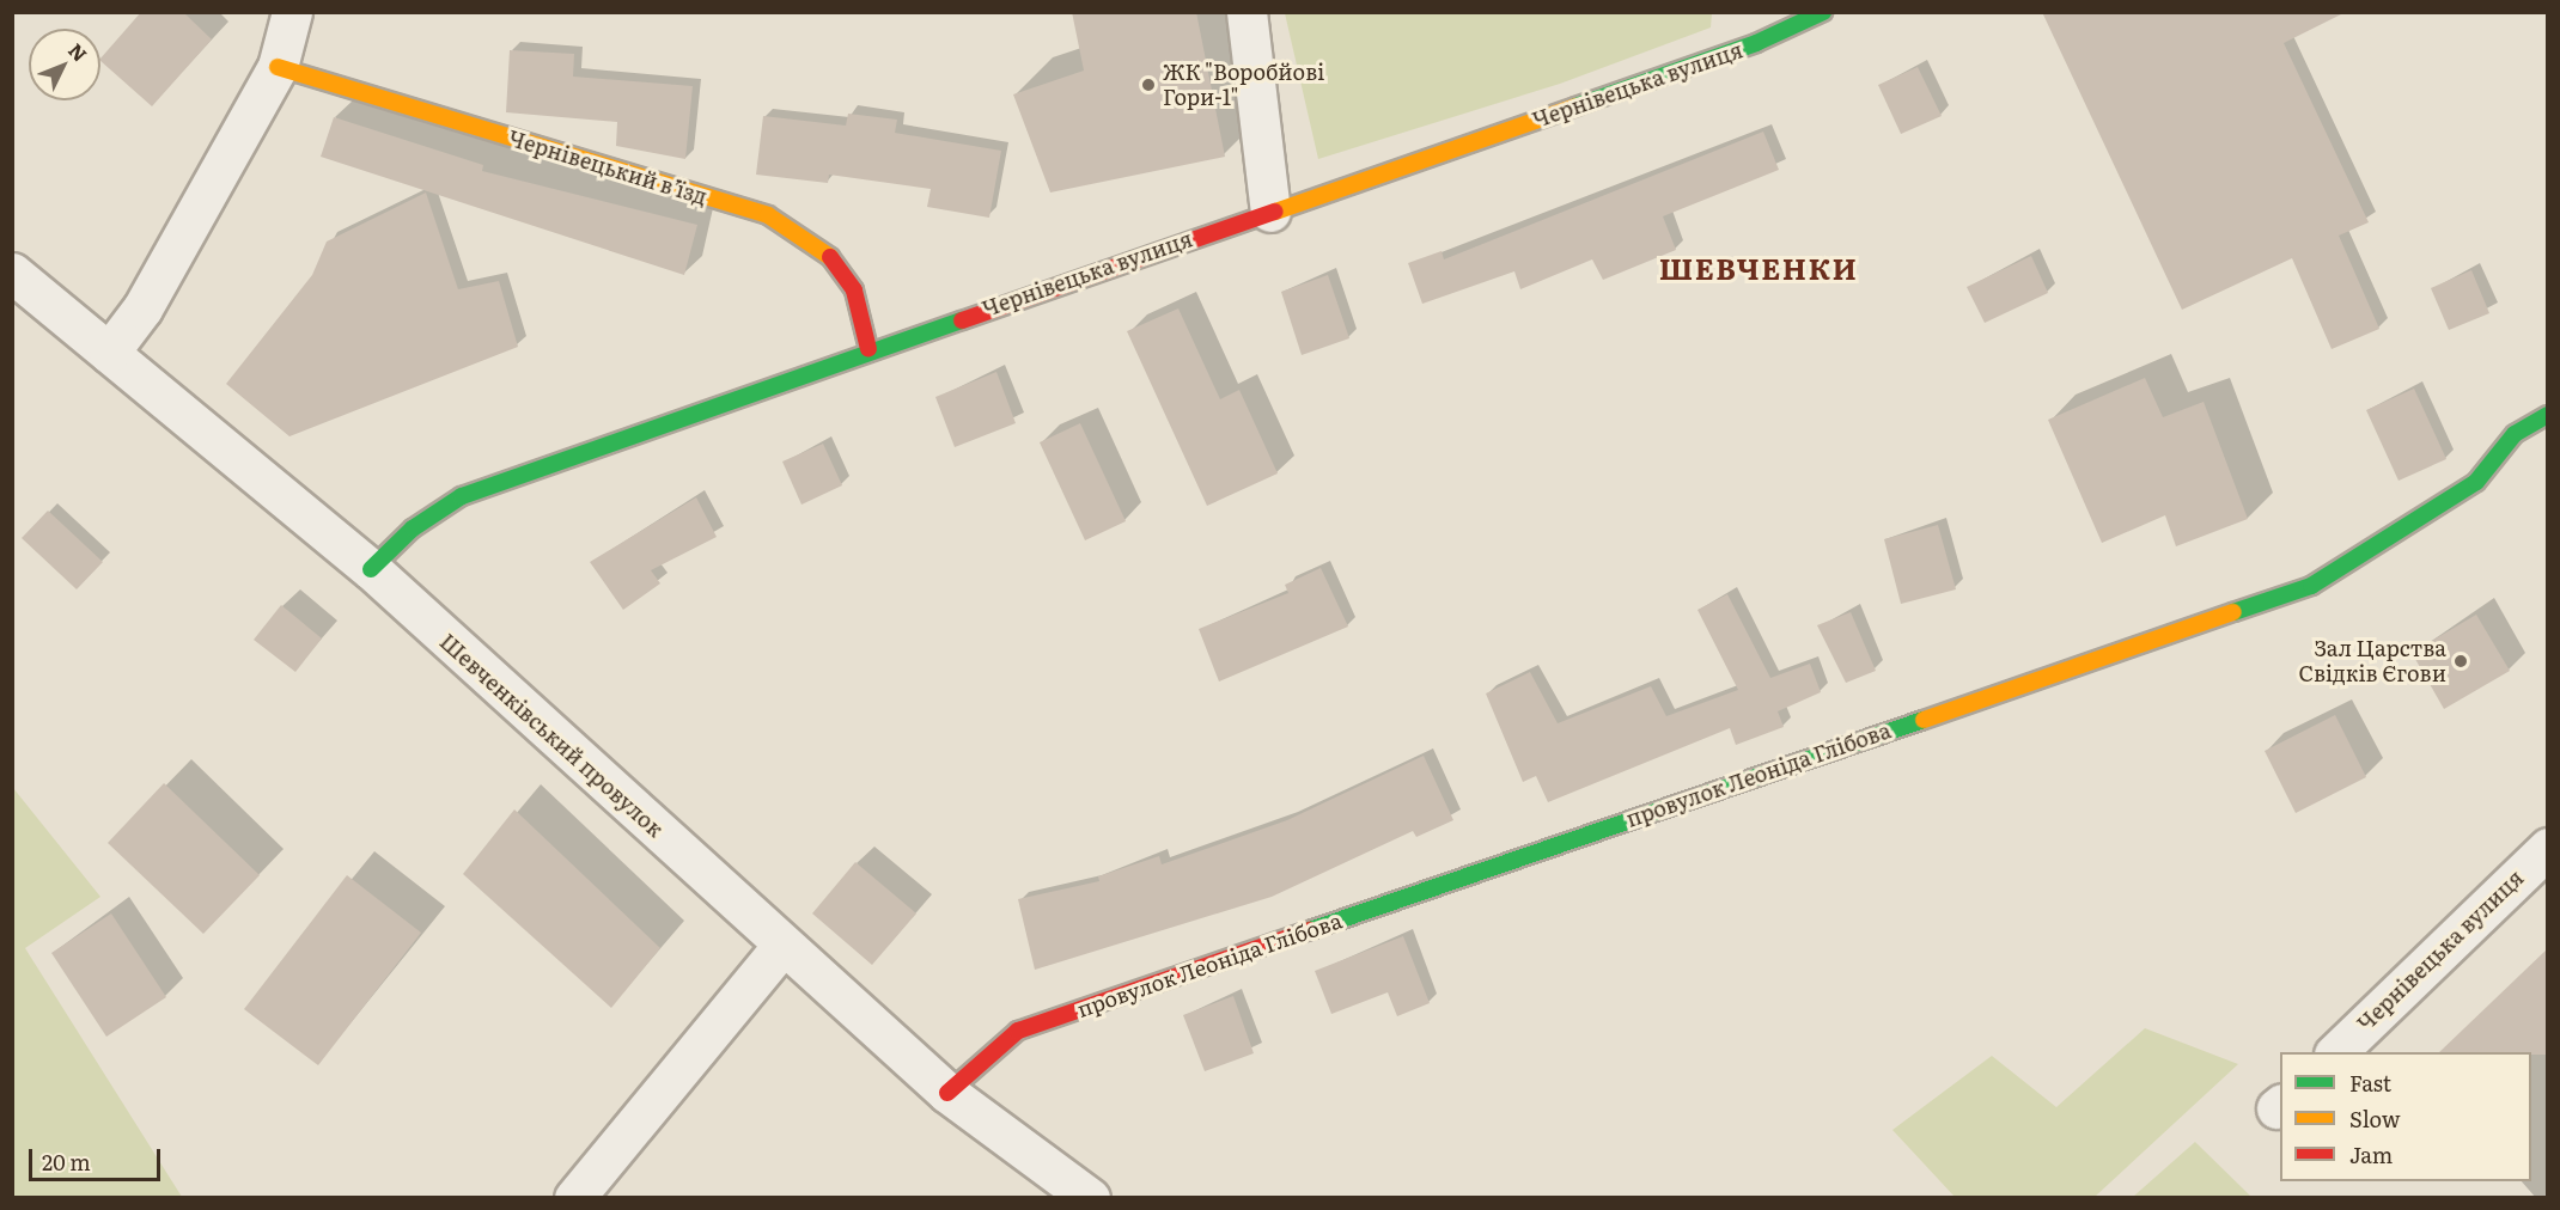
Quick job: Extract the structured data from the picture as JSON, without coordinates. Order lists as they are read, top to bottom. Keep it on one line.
{"streets":{"street":["Чернівецька вулиця","Чернівецький вʼїзд","Шевченківський провулок","провулок Леоніда Глібова"]},"crossings":[["Чернівецька вулиця","Чернівецький вʼїзд"],["Чернівецька вулиця","Шевченківський провулок"],["Шевченківський провулок","провулок Леоніда Глібова"]],"districts":["ШЕВЧЕНКИ"],"places":["ЖК \"Воробйові Гори-1\"","Зал Царства Свідків Єгови"],"legend":["Fast","Slow","Jam"],"scale_bar":"20 m","north":"top right"}
